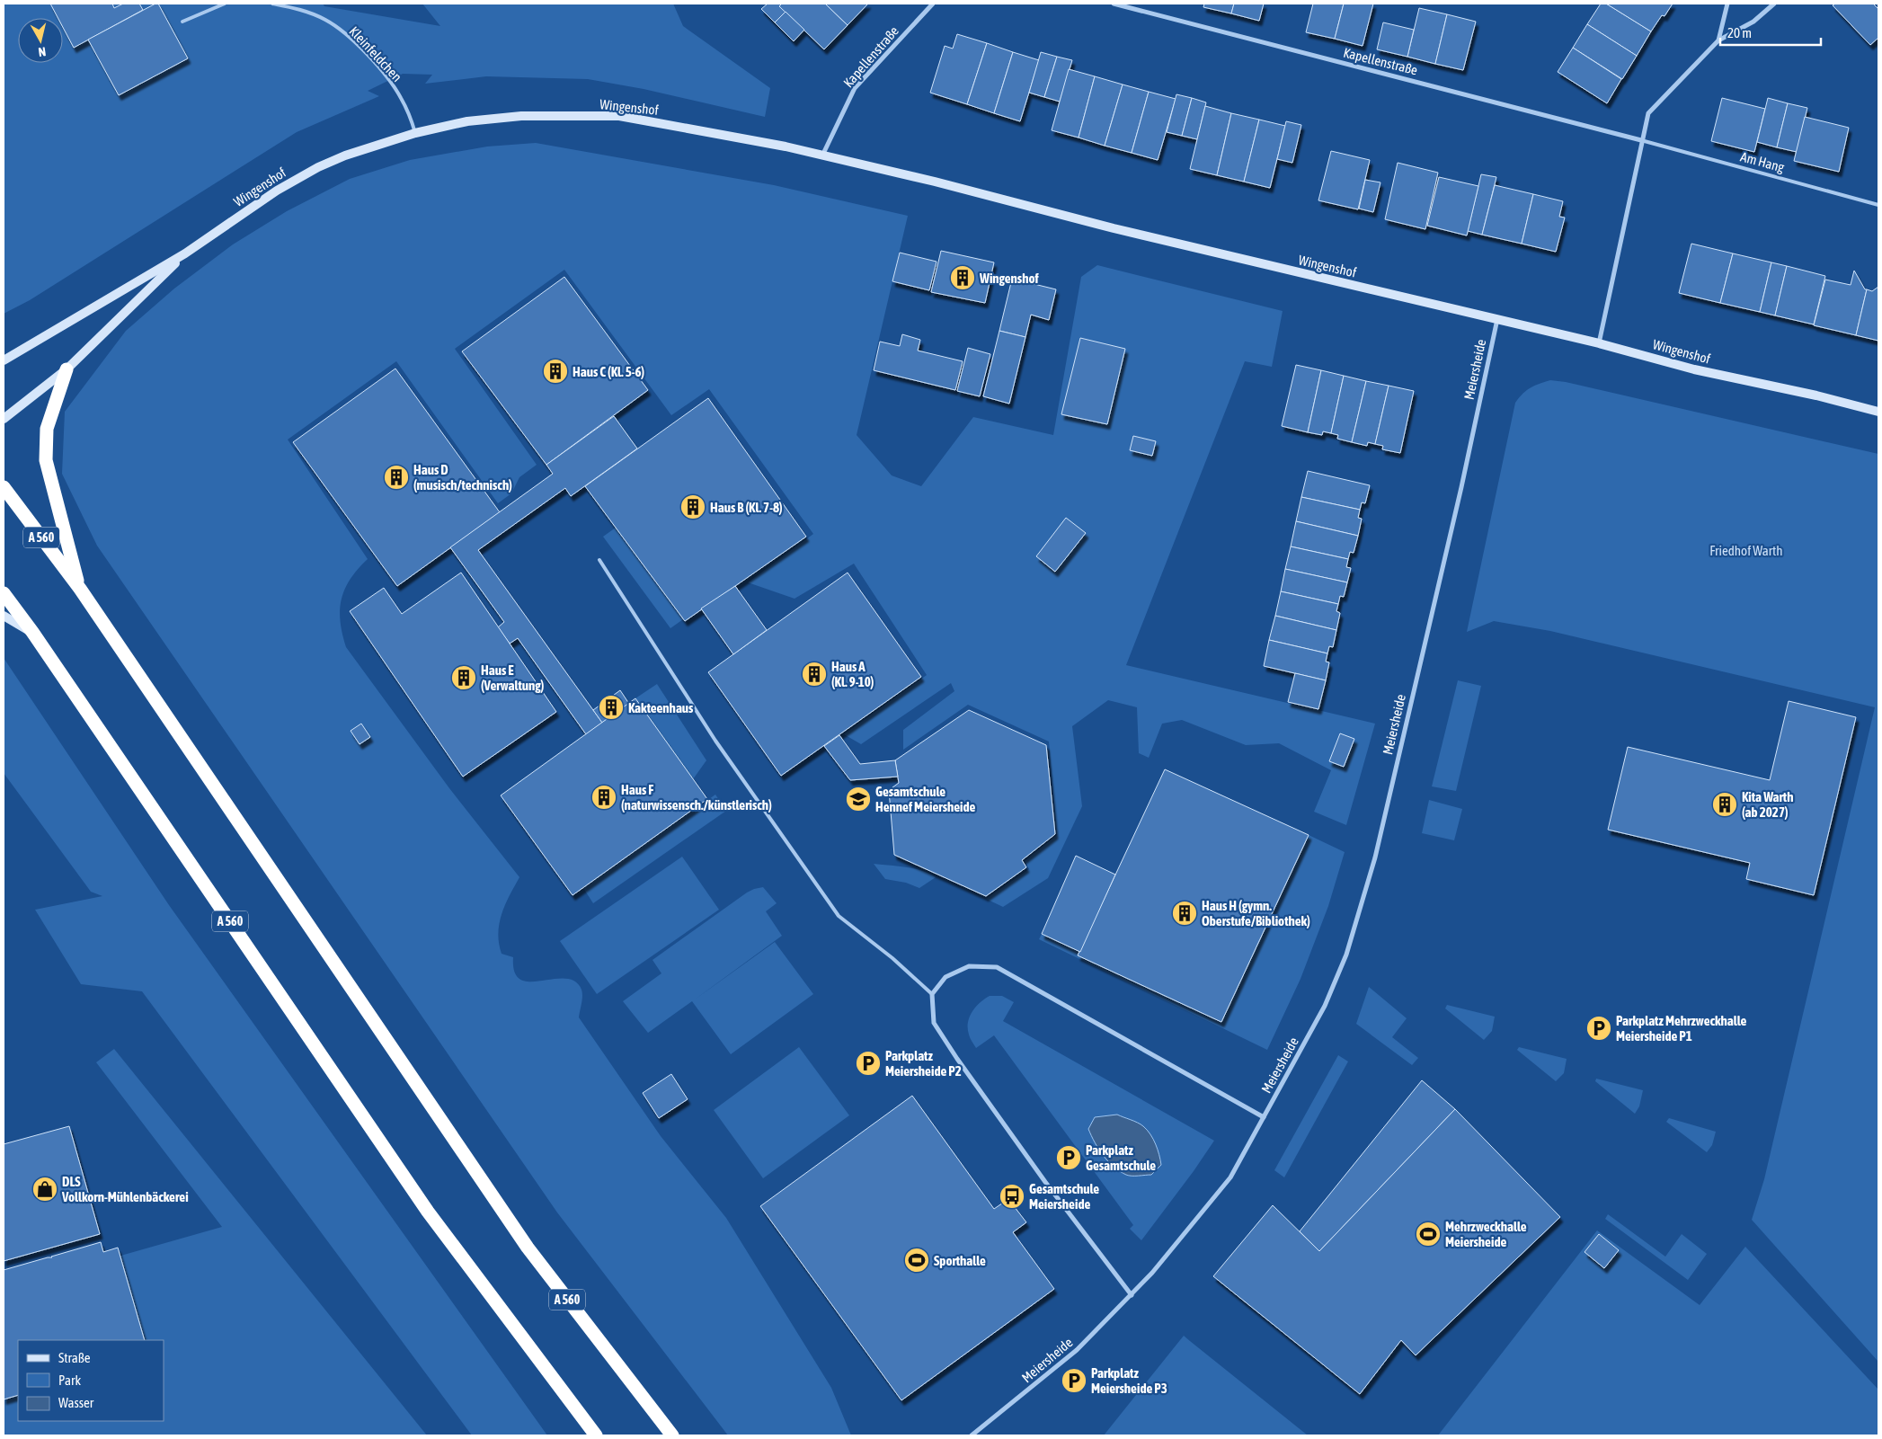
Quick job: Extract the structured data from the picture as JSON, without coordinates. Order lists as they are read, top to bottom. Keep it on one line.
{"streets":{"highway":["A 560"],"main road":["Wingenshof"],"street":["Kapellenstraße","Meiersheide"],"lane":["Kleinfeldchen","Am Hang"]},"crossings":[["Kleinfeldchen","Wingenshof"],["Kapellenstraße","Wingenshof"],["Kapellenstraße","Am Hang"],["Wingenshof","Meiersheide"]],"parks":["Friedhof Warth"],"places":{"building":["Wingenshof","Haus C (Kl. 5-6)","Haus D (musisch/technisch)","Haus B (Kl. 7-8)","Haus A (Kl. 9-10)","Haus E (Verwaltung)","Kakteenhaus","Haus F (naturwissensch./künstlerisch)","Kita Warth (ab 2027)","Haus H (gymn. Oberstufe/Bibliothek)"],"school or university":["Gesamtschule Hennef Meiersheide"],"parking":["Parkplatz Mehrzweckhalle Meiersheide P1","Parkplatz Meiersheide P2","Parkplatz Gesamtschule","Parkplatz Meiersheide P3"],"shop":["DLS Vollkorn-Mühlenbäckerei"],"bus stop":["Gesamtschule Meiersheide"],"sports":["Mehrzweckhalle Meiersheide","Sporthalle"]},"legend":["Straße","Park","Wasser"],"scale_bar":"20 m","north":"bottom"}
